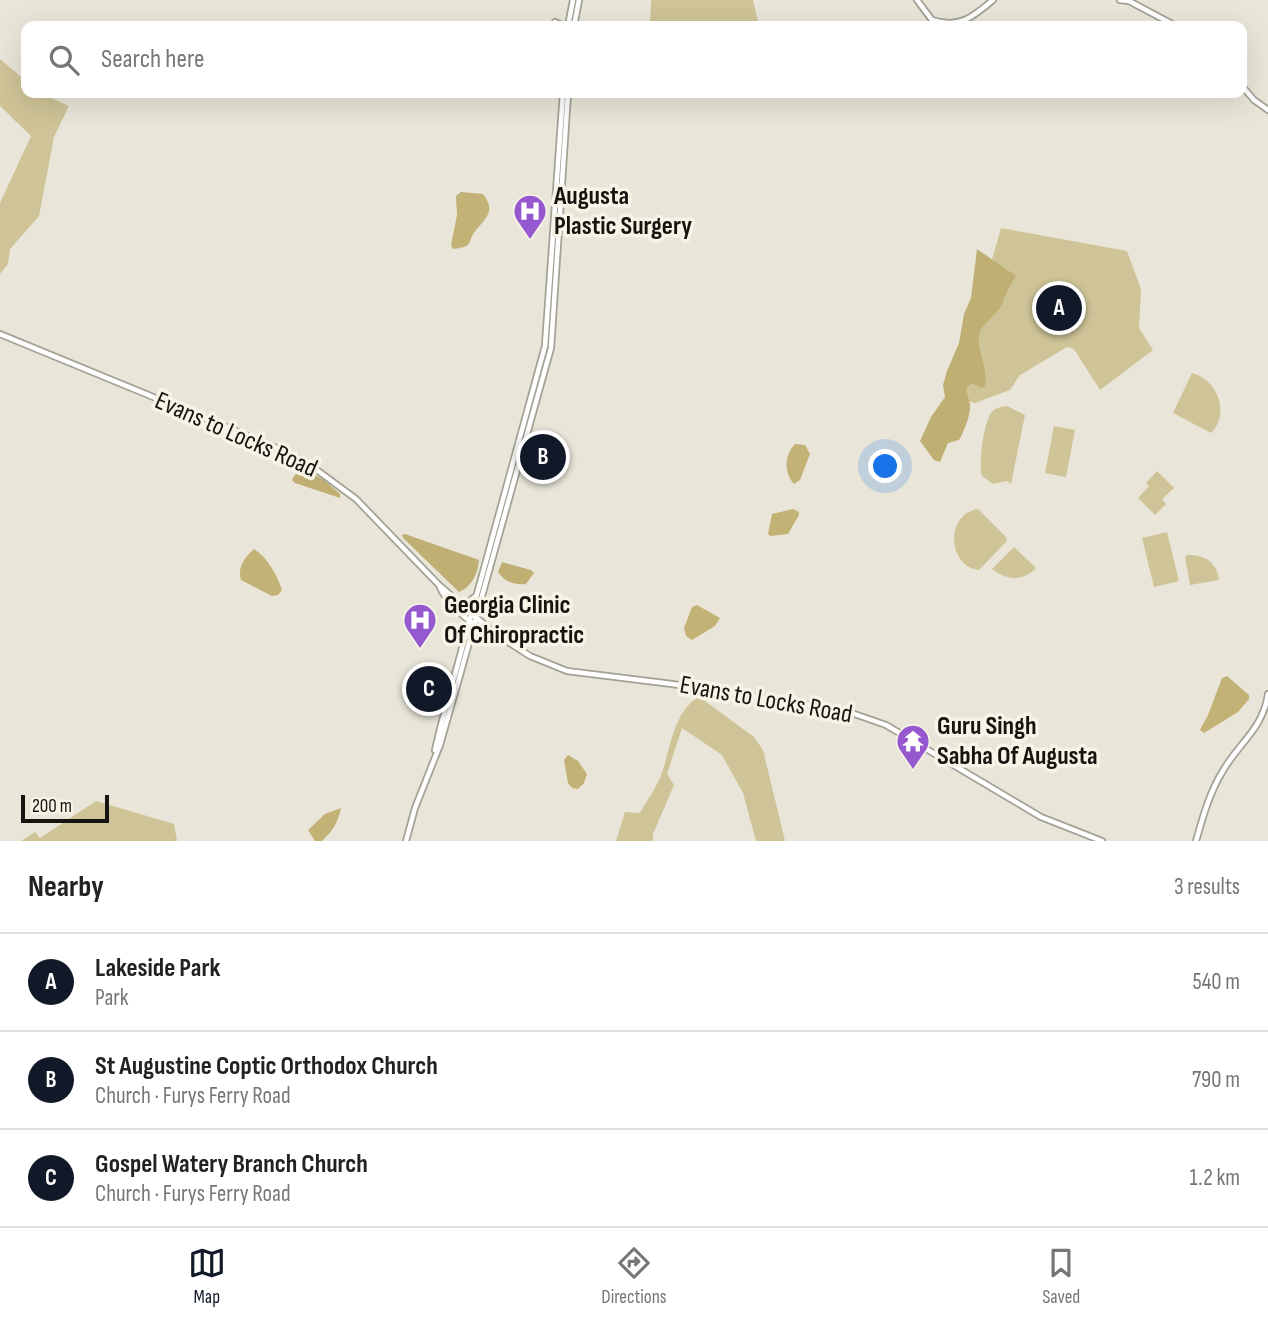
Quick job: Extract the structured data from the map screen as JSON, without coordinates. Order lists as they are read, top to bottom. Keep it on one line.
{"streets":{"street":["Evans to Locks Road"]},"places":{"hospital":["Augusta Plastic Surgery","Georgia Clinic Of Chiropractic"],"temple":["Guru Singh Sabha Of Augusta"]},"scale_bar":"200 m","page":{"search":"Search here","pins":["A","B","C"],"scale":"200 m","heading":["Nearby","3 results"],"list":[{"mark":"A","name":"Lakeside Park","note":"Park","value":"540 m"},{"mark":"B","name":"St Augustine Coptic Orthodox Church","note":"Church · Furys Ferry Road","value":"790 m"},{"mark":"C","name":"Gospel Watery Branch Church","note":"Church · Furys Ferry Road","value":"1.2 km"}],"nav":["Map","Directions","Saved"]}}
